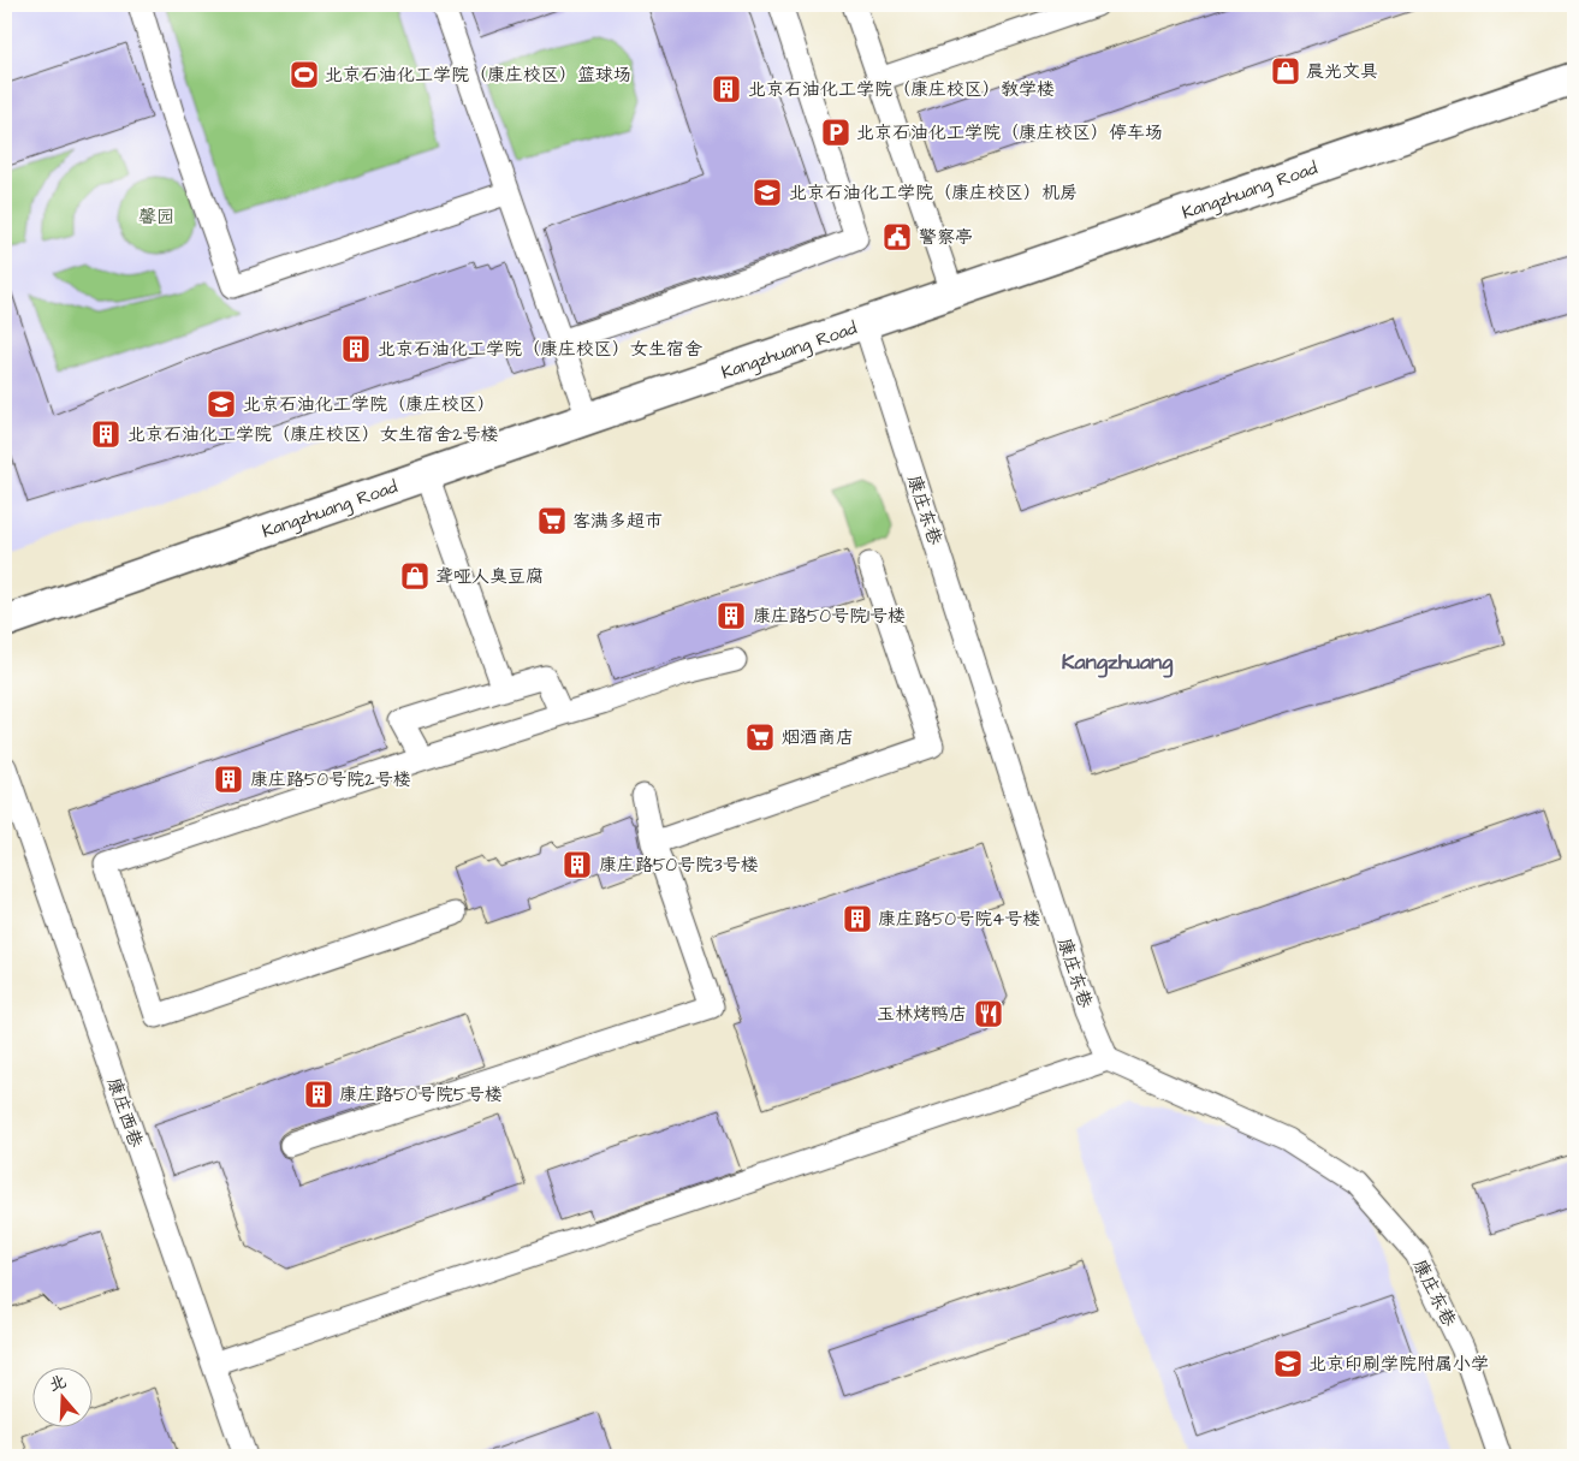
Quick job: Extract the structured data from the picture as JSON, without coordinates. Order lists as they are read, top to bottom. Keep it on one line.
{"streets":{"street":["Kangzhuang Road","康庄东巷","康庄西巷"]},"crossings":[["Kangzhuang Road","康庄东巷"]],"districts":["Kangzhuang"],"parks":["馨园"],"places":{"shop":["晨光文具","聋哑人臭豆腐"],"sports":["北京石油化工学院（康庄校区）篮球场"],"building":["北京石油化工学院（康庄校区）教学楼","北京石油化工学院（康庄校区）女生宿舍","北京石油化工学院（康庄校区）女生宿舍2号楼","康庄路50号院1号楼","康庄路50号院2号楼","康庄路50号院3号楼","康庄路50号院4号楼","康庄路50号院5号楼"],"parking":["北京石油化工学院（康庄校区）停车场"],"school or university":["北京石油化工学院（康庄校区）机房","北京石油化工学院（康庄校区）","北京印刷学院附属小学"],"public building":["警察亭"],"supermarket":["客满多超市","烟酒商店"],"restaurant":["玉林烤鸭店"]},"north":"top"}
